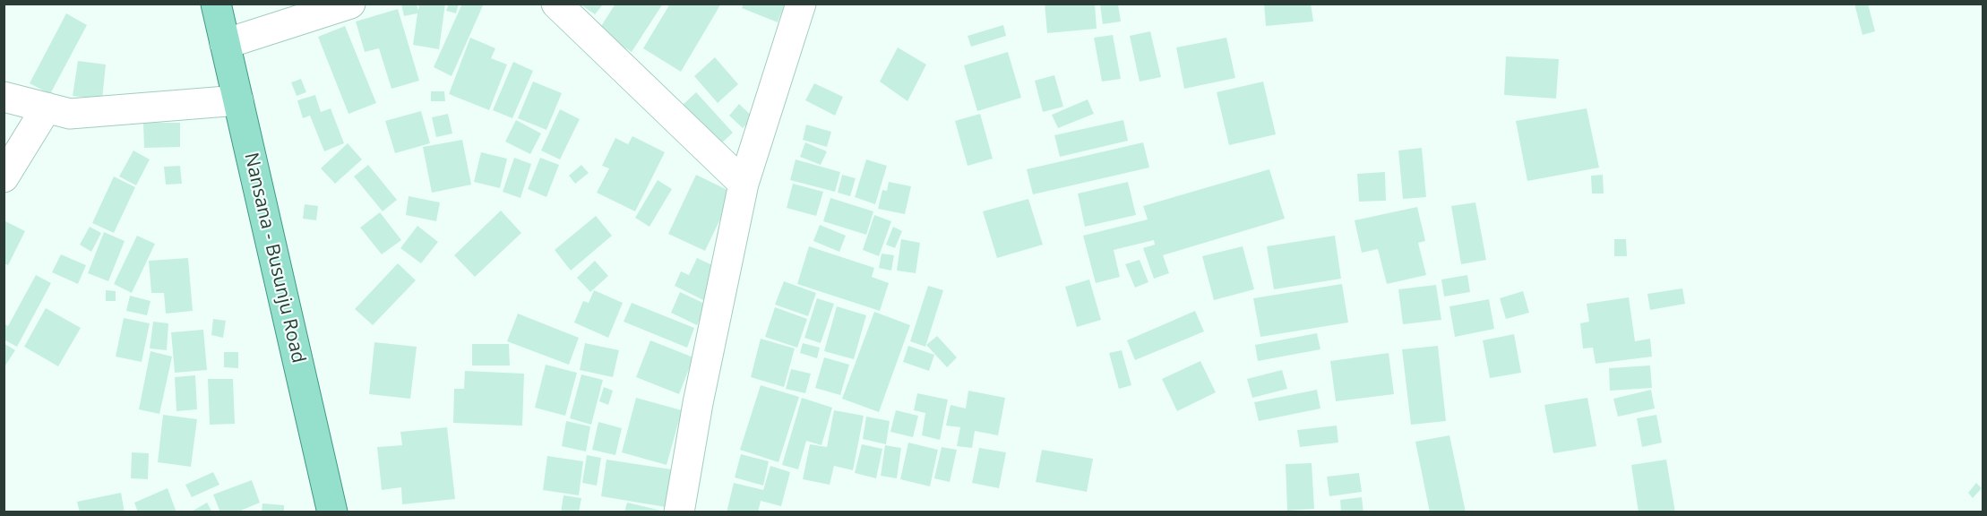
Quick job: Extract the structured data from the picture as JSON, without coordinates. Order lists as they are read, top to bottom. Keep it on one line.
{"streets":{"main road":["Nansana - Busunju Road"]}}
